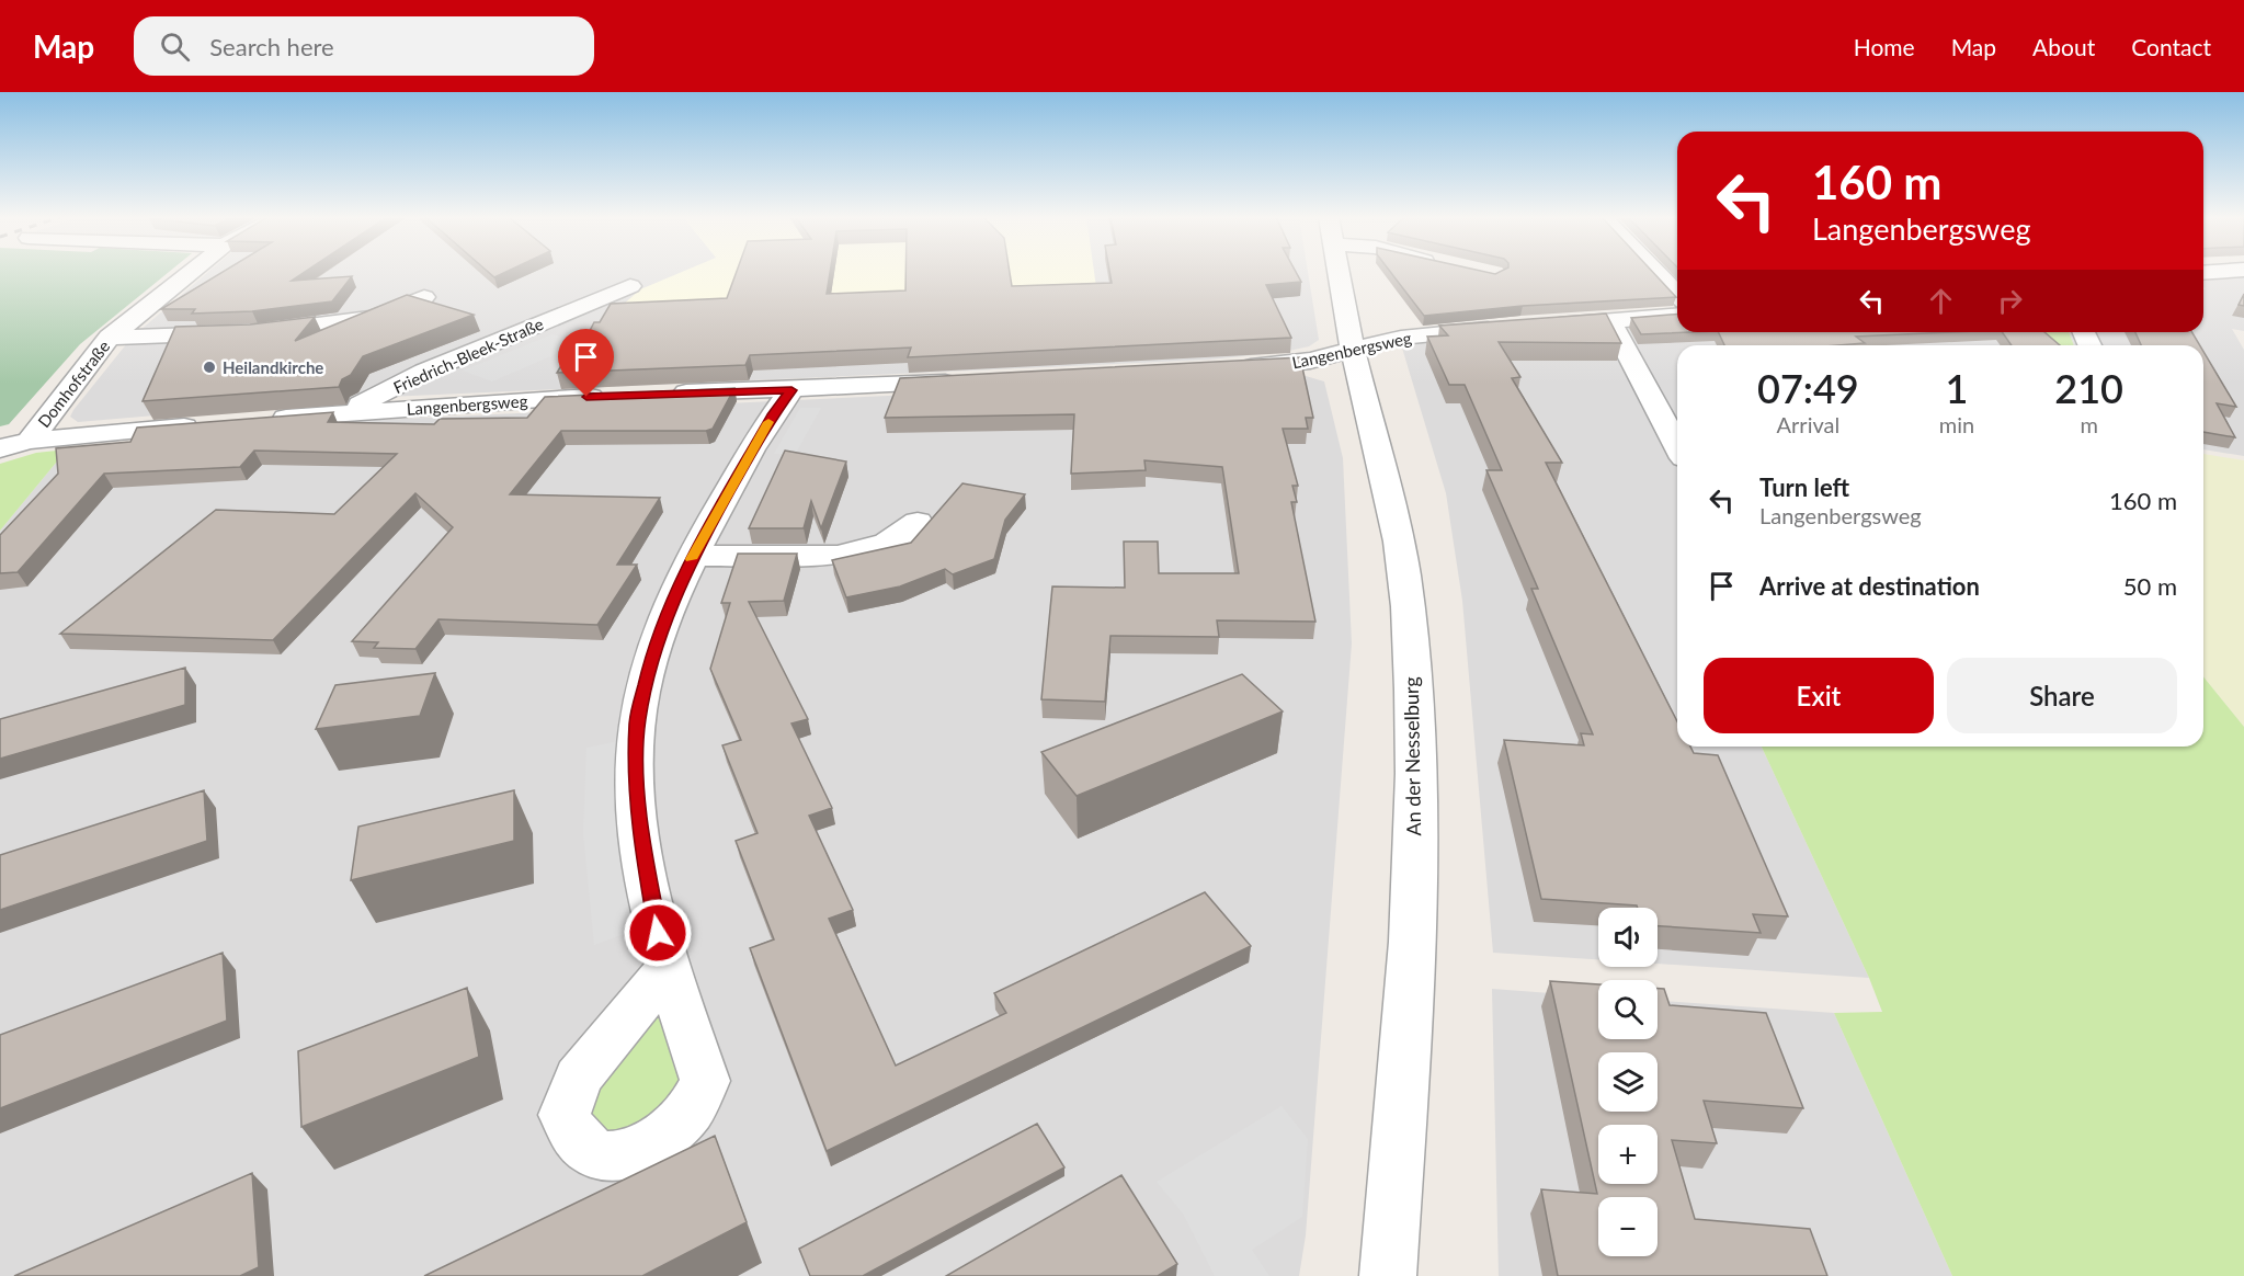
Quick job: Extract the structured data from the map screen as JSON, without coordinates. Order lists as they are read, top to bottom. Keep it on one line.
{"streets":{"street":["Langenbergsweg","Friedrich-Bleek-Straße","Domhofstraße","An der Nesselburg"]},"crossings":[["Langenbergsweg","Friedrich-Bleek-Straße"],["Langenbergsweg","An der Nesselburg"]],"places":["Heilandkirche"],"page":{"header":"Map","search":"Search here","nav":["Home","Map","About","Contact"],"turn":["160 m","Langenbergsweg"],"eta":["07:49","Arrival","1","min","210","m"],"list":[{"name":"Turn left","note":"Langenbergsweg","value":"160 m"},{"name":"Arrive at destination","value":"50 m"}],"buttons":["Exit","Share"],"map_buttons":["+","−"]}}
